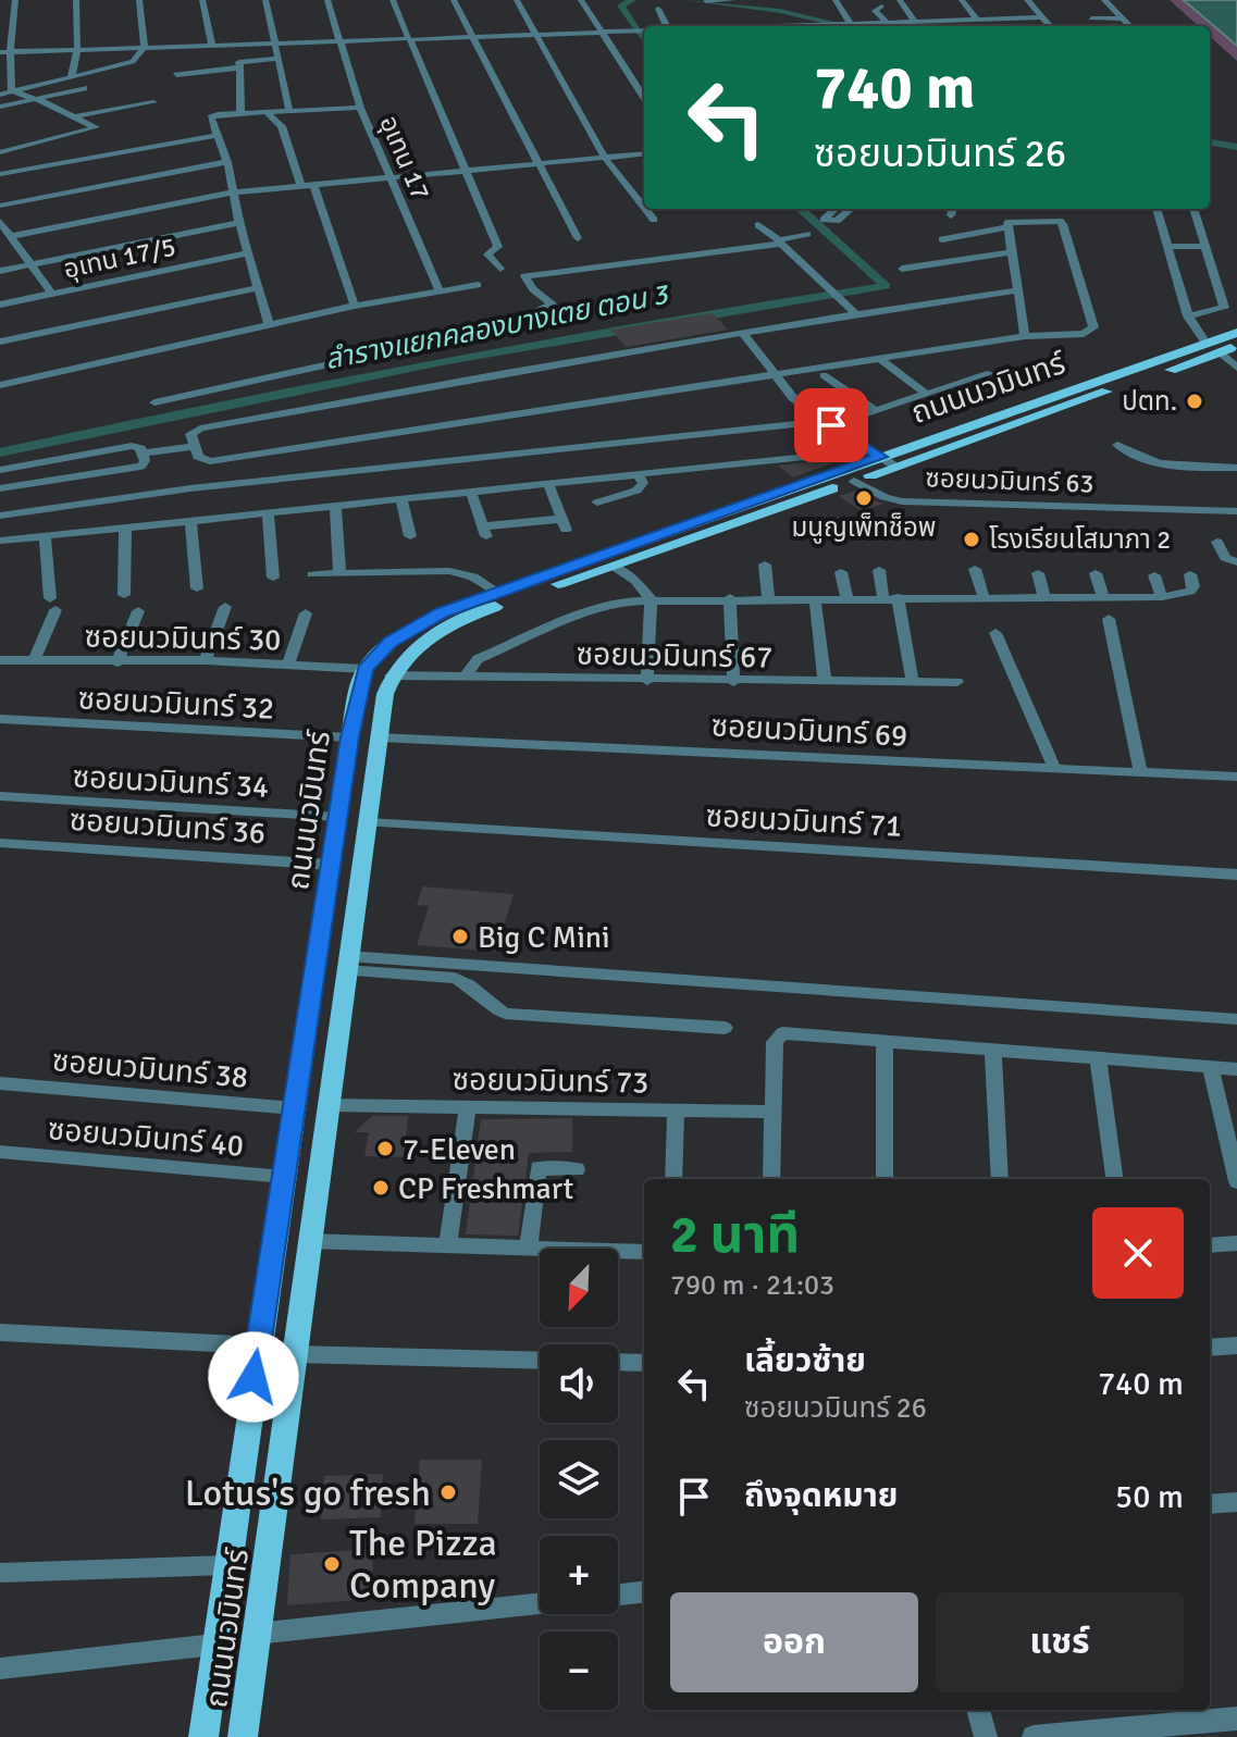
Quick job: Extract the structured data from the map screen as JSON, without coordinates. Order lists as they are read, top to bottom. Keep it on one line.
{"streets":{"main road":["ถนนนวมินทร์"],"street":["อุเทน 17","อุเทน 17/5","ซอยนวมินทร์ 63","ซอยนวมินทร์ 30","ซอยนวมินทร์ 67","ซอยนวมินทร์ 32","ซอยนวมินทร์ 69","ซอยนวมินทร์ 34","ซอยนวมินทร์ 71","ซอยนวมินทร์ 36","ซอยนวมินทร์ 38","ซอยนวมินทร์ 73","ซอยนวมินทร์ 40"]},"crossings":[["ถนนนวมินทร์","ซอยนวมินทร์ 63"],["ถนนนวมินทร์","ซอยนวมินทร์ 30"],["ถนนนวมินทร์","ซอยนวมินทร์ 67"],["ถนนนวมินทร์","ซอยนวมินทร์ 32"],["ถนนนวมินทร์","ซอยนวมินทร์ 69"],["ถนนนวมินทร์","ซอยนวมินทร์ 34"],["ถนนนวมินทร์","ซอยนวมินทร์ 71"],["ถนนนวมินทร์","ซอยนวมินทร์ 36"],["ถนนนวมินทร์","ซอยนวมินทร์ 38"],["ถนนนวมินทร์","ซอยนวมินทร์ 73"],["ถนนนวมินทร์","ซอยนวมินทร์ 40"]],"water":["ลำรางแยกคลองบางเตย ตอน 3"],"places":["ปตท.","มนูญเพ็ทช็อพ","โรงเรียนโสมาภา 2","Big C Mini","7-Eleven","CP Freshmart","Lotus's go fresh","The Pizza Company"],"north":"bottom left","page":{"turn":["740 m","ซอยนวมินทร์ 26"],"heading":["2 นาที","790 m · 21:03"],"map_buttons":["+","−"],"list":[{"name":"เลี้ยวซ้าย","note":"ซอยนวมินทร์ 26","value":"740 m"},{"name":"ถึงจุดหมาย","value":"50 m"}],"buttons":["ออก","แชร์"]}}
